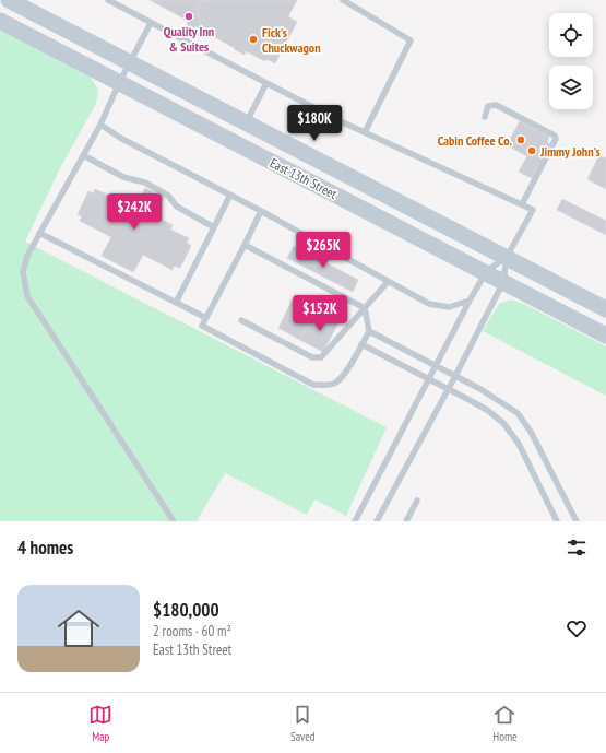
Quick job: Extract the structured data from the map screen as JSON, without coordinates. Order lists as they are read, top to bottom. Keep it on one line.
{"streets":{"main road":["East 13th Street"]},"places":["Quality Inn & Suites","Fick's Chuckwagon","Cabin Coffee Co.","Jimmy John's"],"page":{"price":["$180K","$242K","$265K","$152K"],"heading":"4 homes","list":[{"name":"$180,000","note":"2 rooms · 60 m² · East 13th Street"}],"tabs":["Map","Saved","Home"]}}
